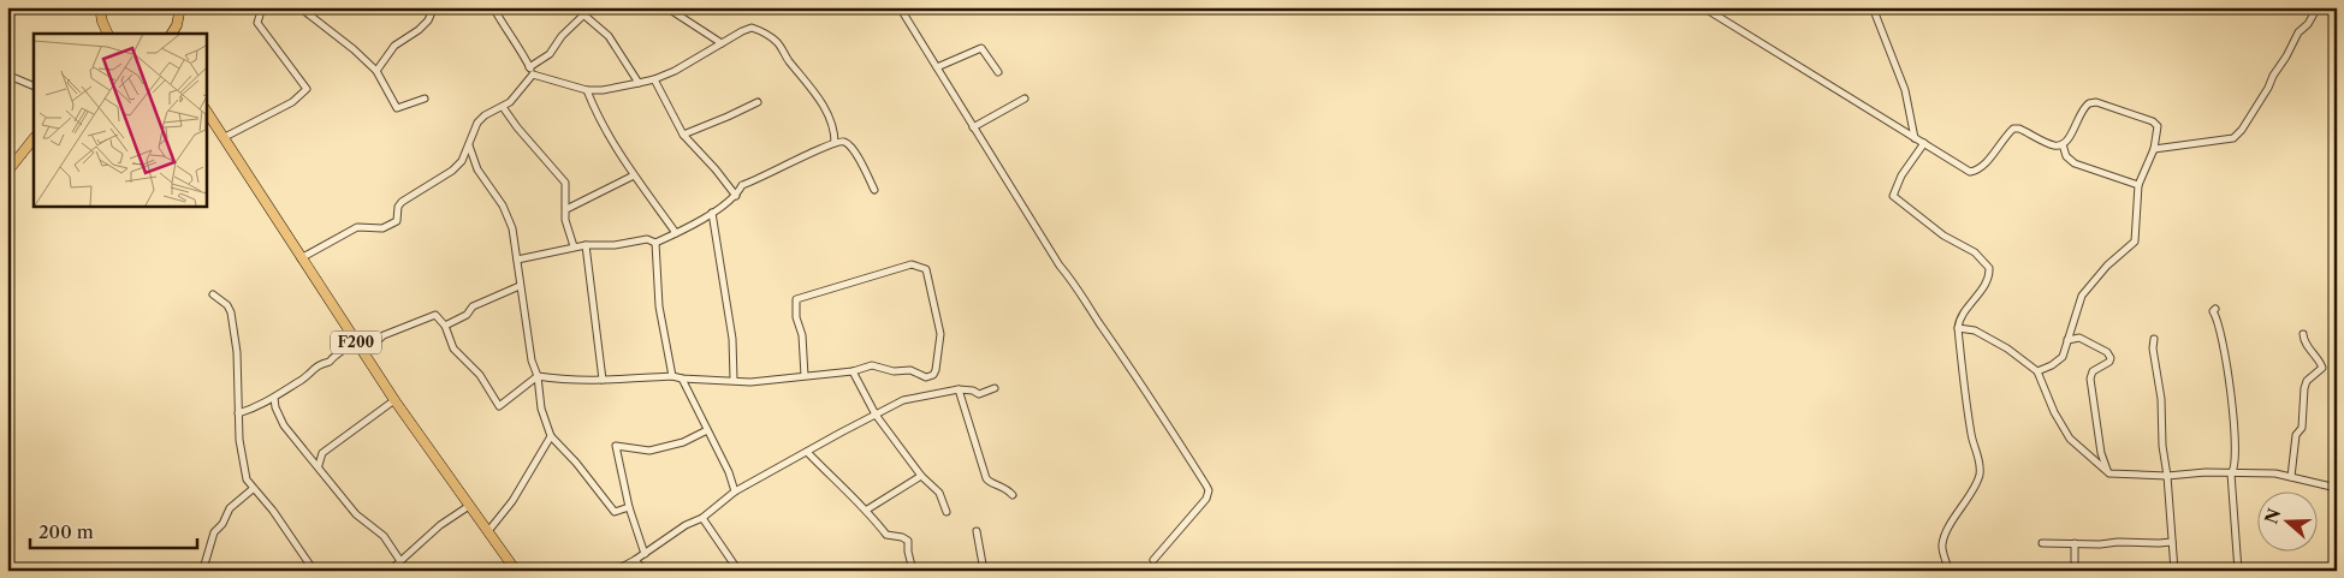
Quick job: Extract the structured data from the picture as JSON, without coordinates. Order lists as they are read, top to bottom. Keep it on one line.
{"streets":{"main road":["F200"]},"scale_bar":"200 m","north":"left"}
